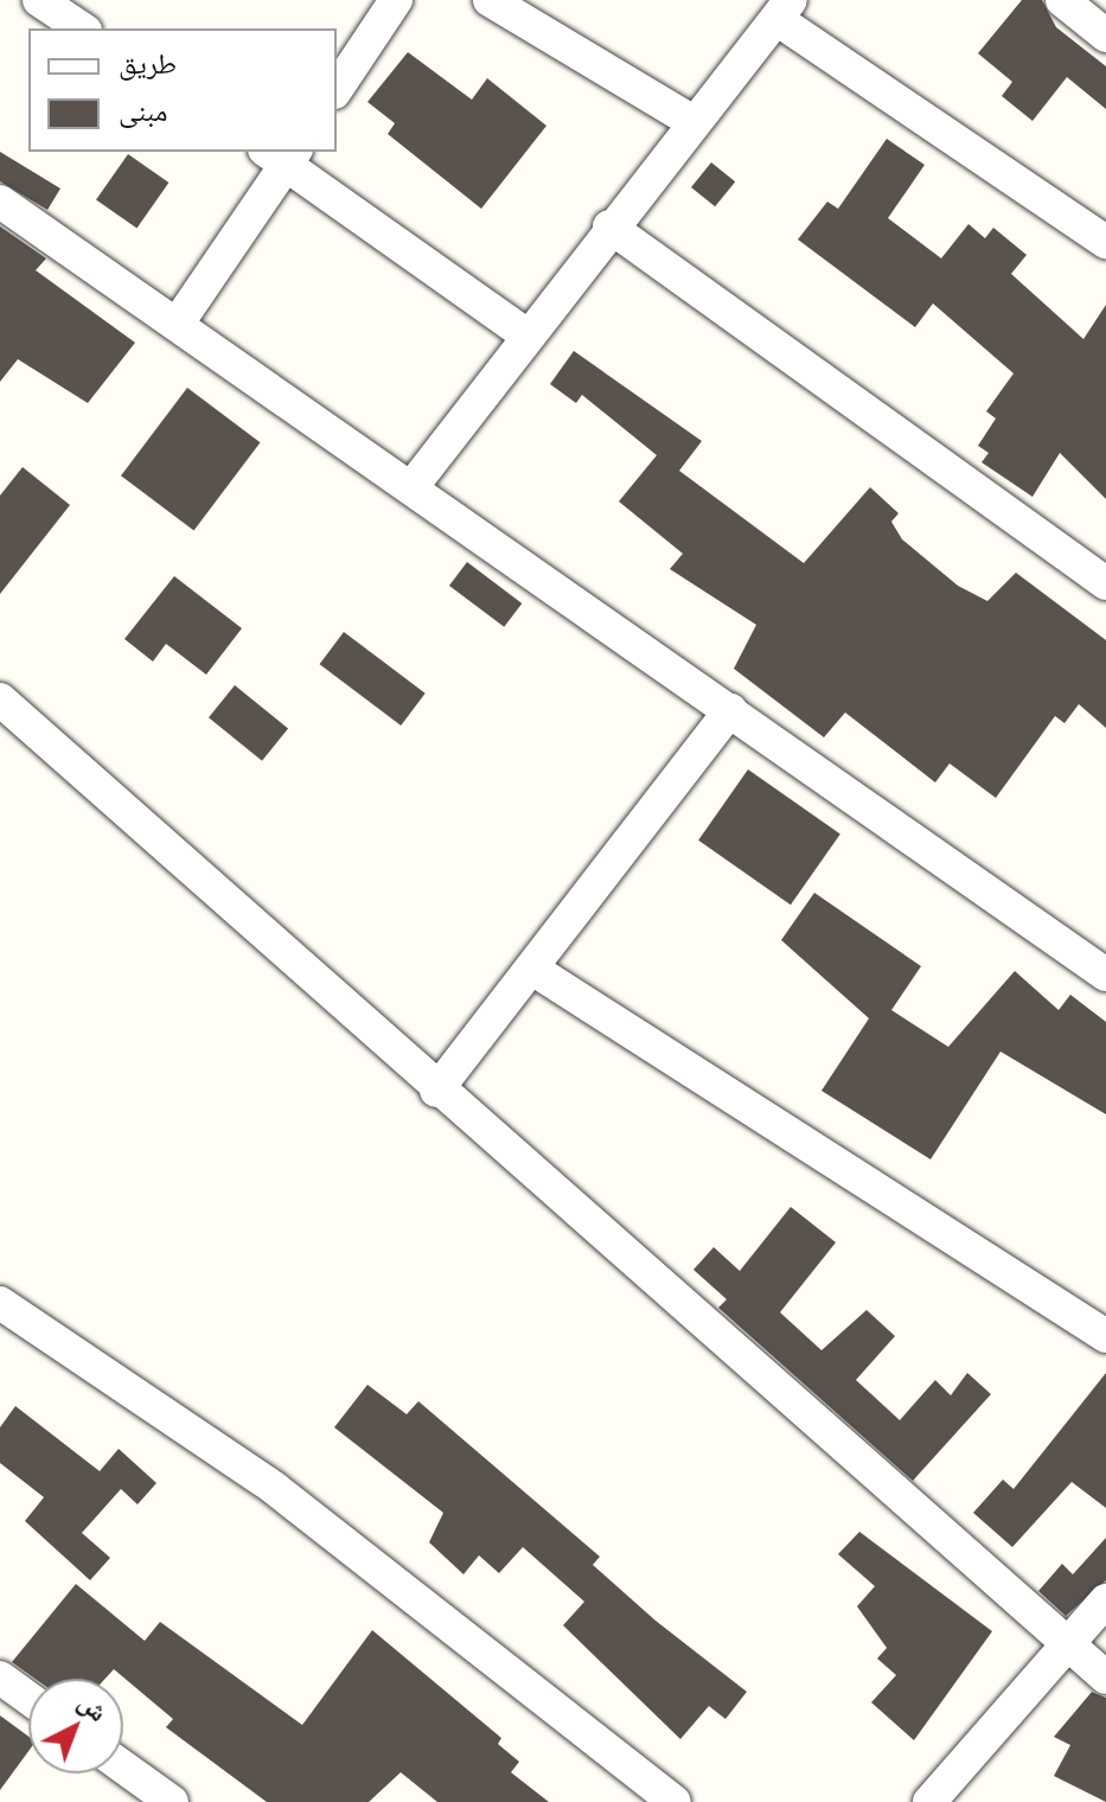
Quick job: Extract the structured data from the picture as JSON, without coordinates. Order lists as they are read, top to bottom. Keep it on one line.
{"legend":["طريق","مبنى"],"north":"top right"}
